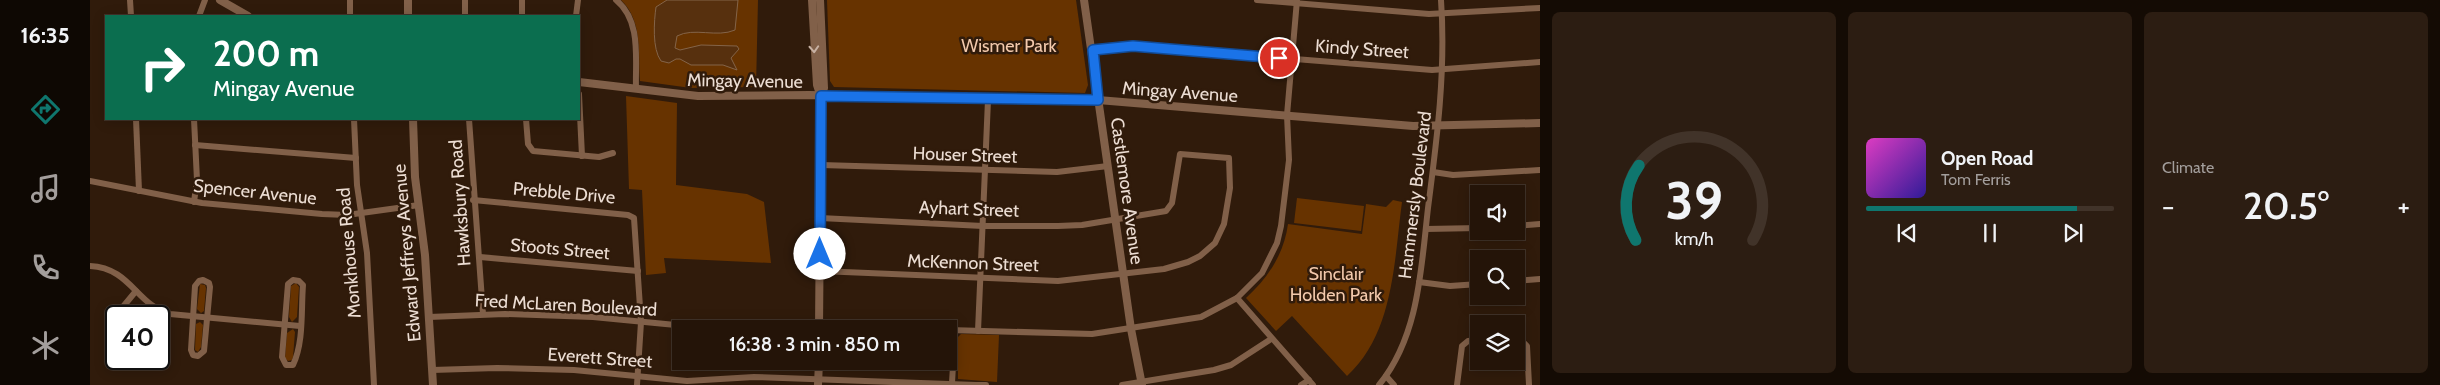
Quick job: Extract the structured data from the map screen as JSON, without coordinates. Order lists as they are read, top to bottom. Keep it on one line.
{"streets":{"street":["Kindy Street","Mingay Avenue","Houser Street","Castlemore Avenue","Spencer Avenue","Prebble Drive","Hammersly Boulevard","Hawksbury Road","Ayhart Street","Stoots Street","Monkhouse Road","Edward Jeffreys Avenue","McKennon Street","Fred McLaren Boulevard","Everett Street"]},"crossings":[["Kindy Street","Castlemore Avenue"],["Kindy Street","Hammersly Boulevard"],["Mingay Avenue","Castlemore Avenue"],["Mingay Avenue","Hammersly Boulevard"],["Houser Street","Castlemore Avenue"],["Castlemore Avenue","Ayhart Street"],["Castlemore Avenue","McKennon Street"],["Spencer Avenue","Monkhouse Road"],["Spencer Avenue","Edward Jeffreys Avenue"],["Prebble Drive","Hawksbury Road"],["Prebble Drive","Stoots Street"],["Prebble Drive","Fred McLaren Boulevard"],["Prebble Drive","Everett Street"],["Hawksbury Road","Stoots Street"],["Hawksbury Road","Fred McLaren Boulevard"],["Ayhart Street","McKennon Street"],["Edward Jeffreys Avenue","Fred McLaren Boulevard"],["Edward Jeffreys Avenue","Everett Street"]],"parks":["Wismer Park","Sinclair Holden Park"],"page":{"tabs":"16:35","tile":"Climate","turn":["200 m","Mingay Avenue"],"song":["Open Road","Tom Ferris"],"heat":["−","20.5°","+"],"limit":"40","trip":"16:38 · 3 min · 850 m","gauge":["39","km/h"]}}
